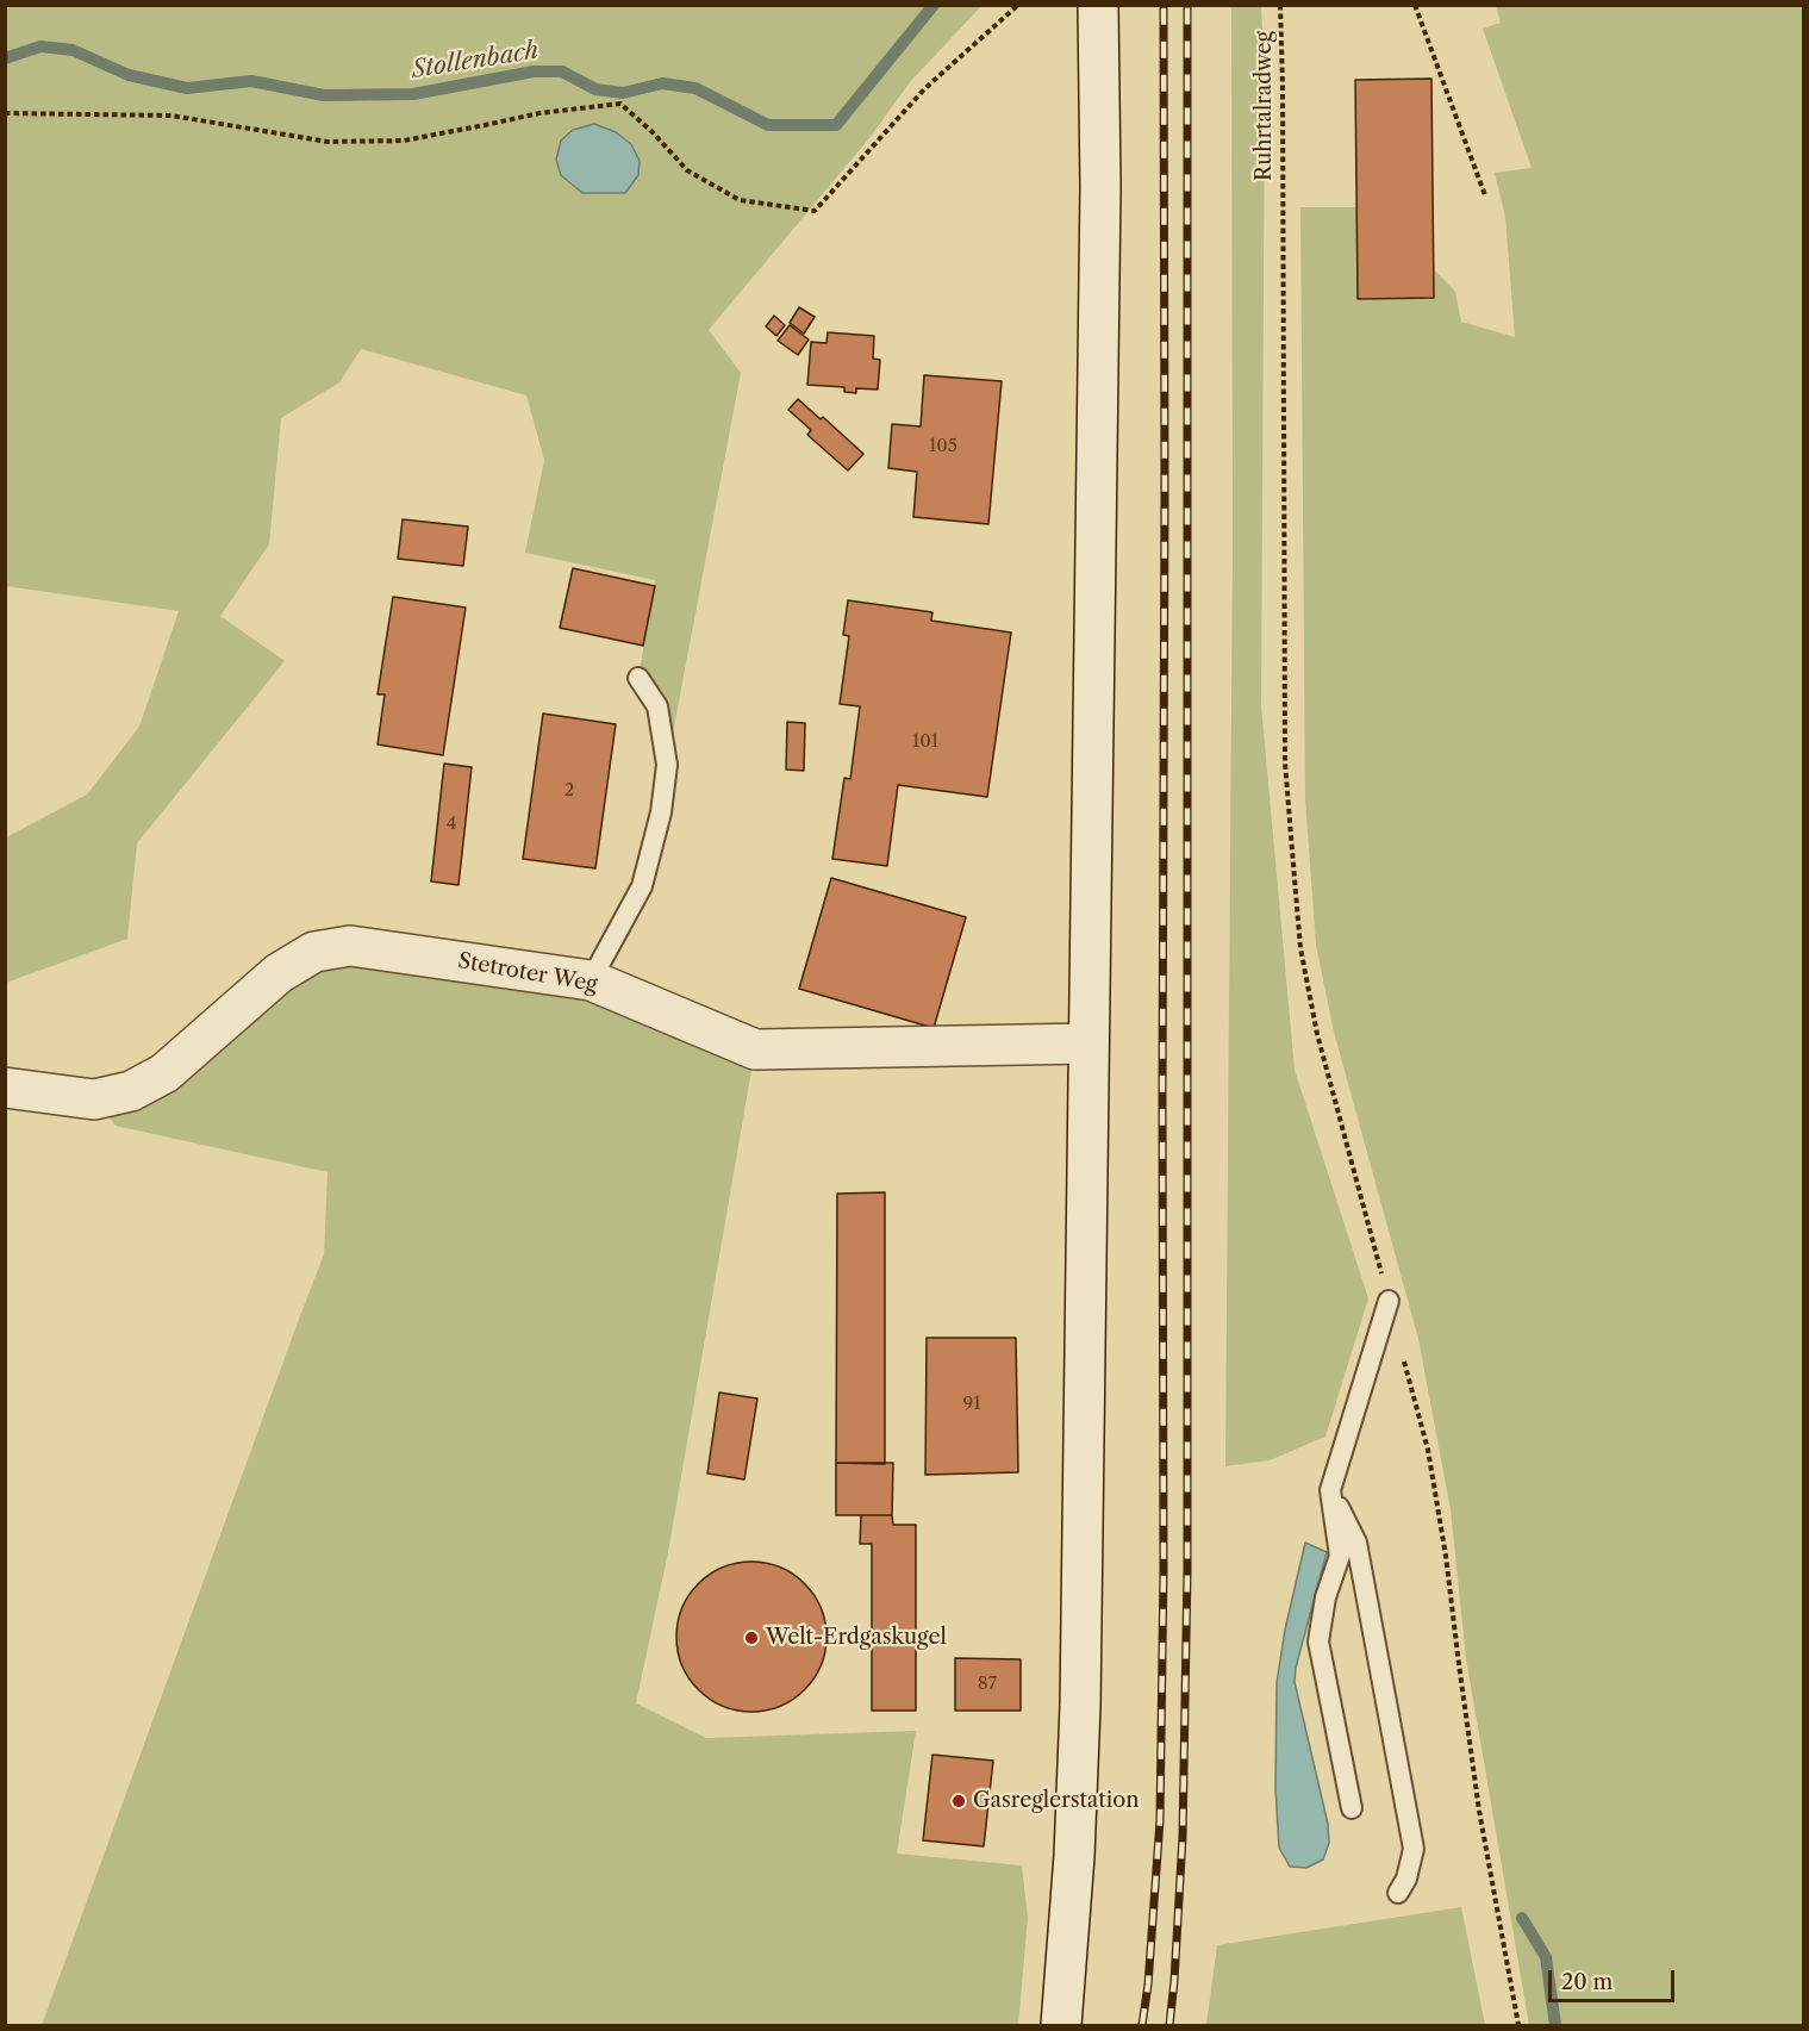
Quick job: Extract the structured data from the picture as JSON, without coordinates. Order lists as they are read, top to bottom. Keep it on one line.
{"streets":{"main road":["Stetroter Weg"],"path":["Ruhrtalradweg"]},"water":["Stollenbach"],"places":["Welt-Erdgaskugel","Gasreglerstation"],"house_numbers":["105","101","2","4","91","87"],"scale_bar":"20 m"}
